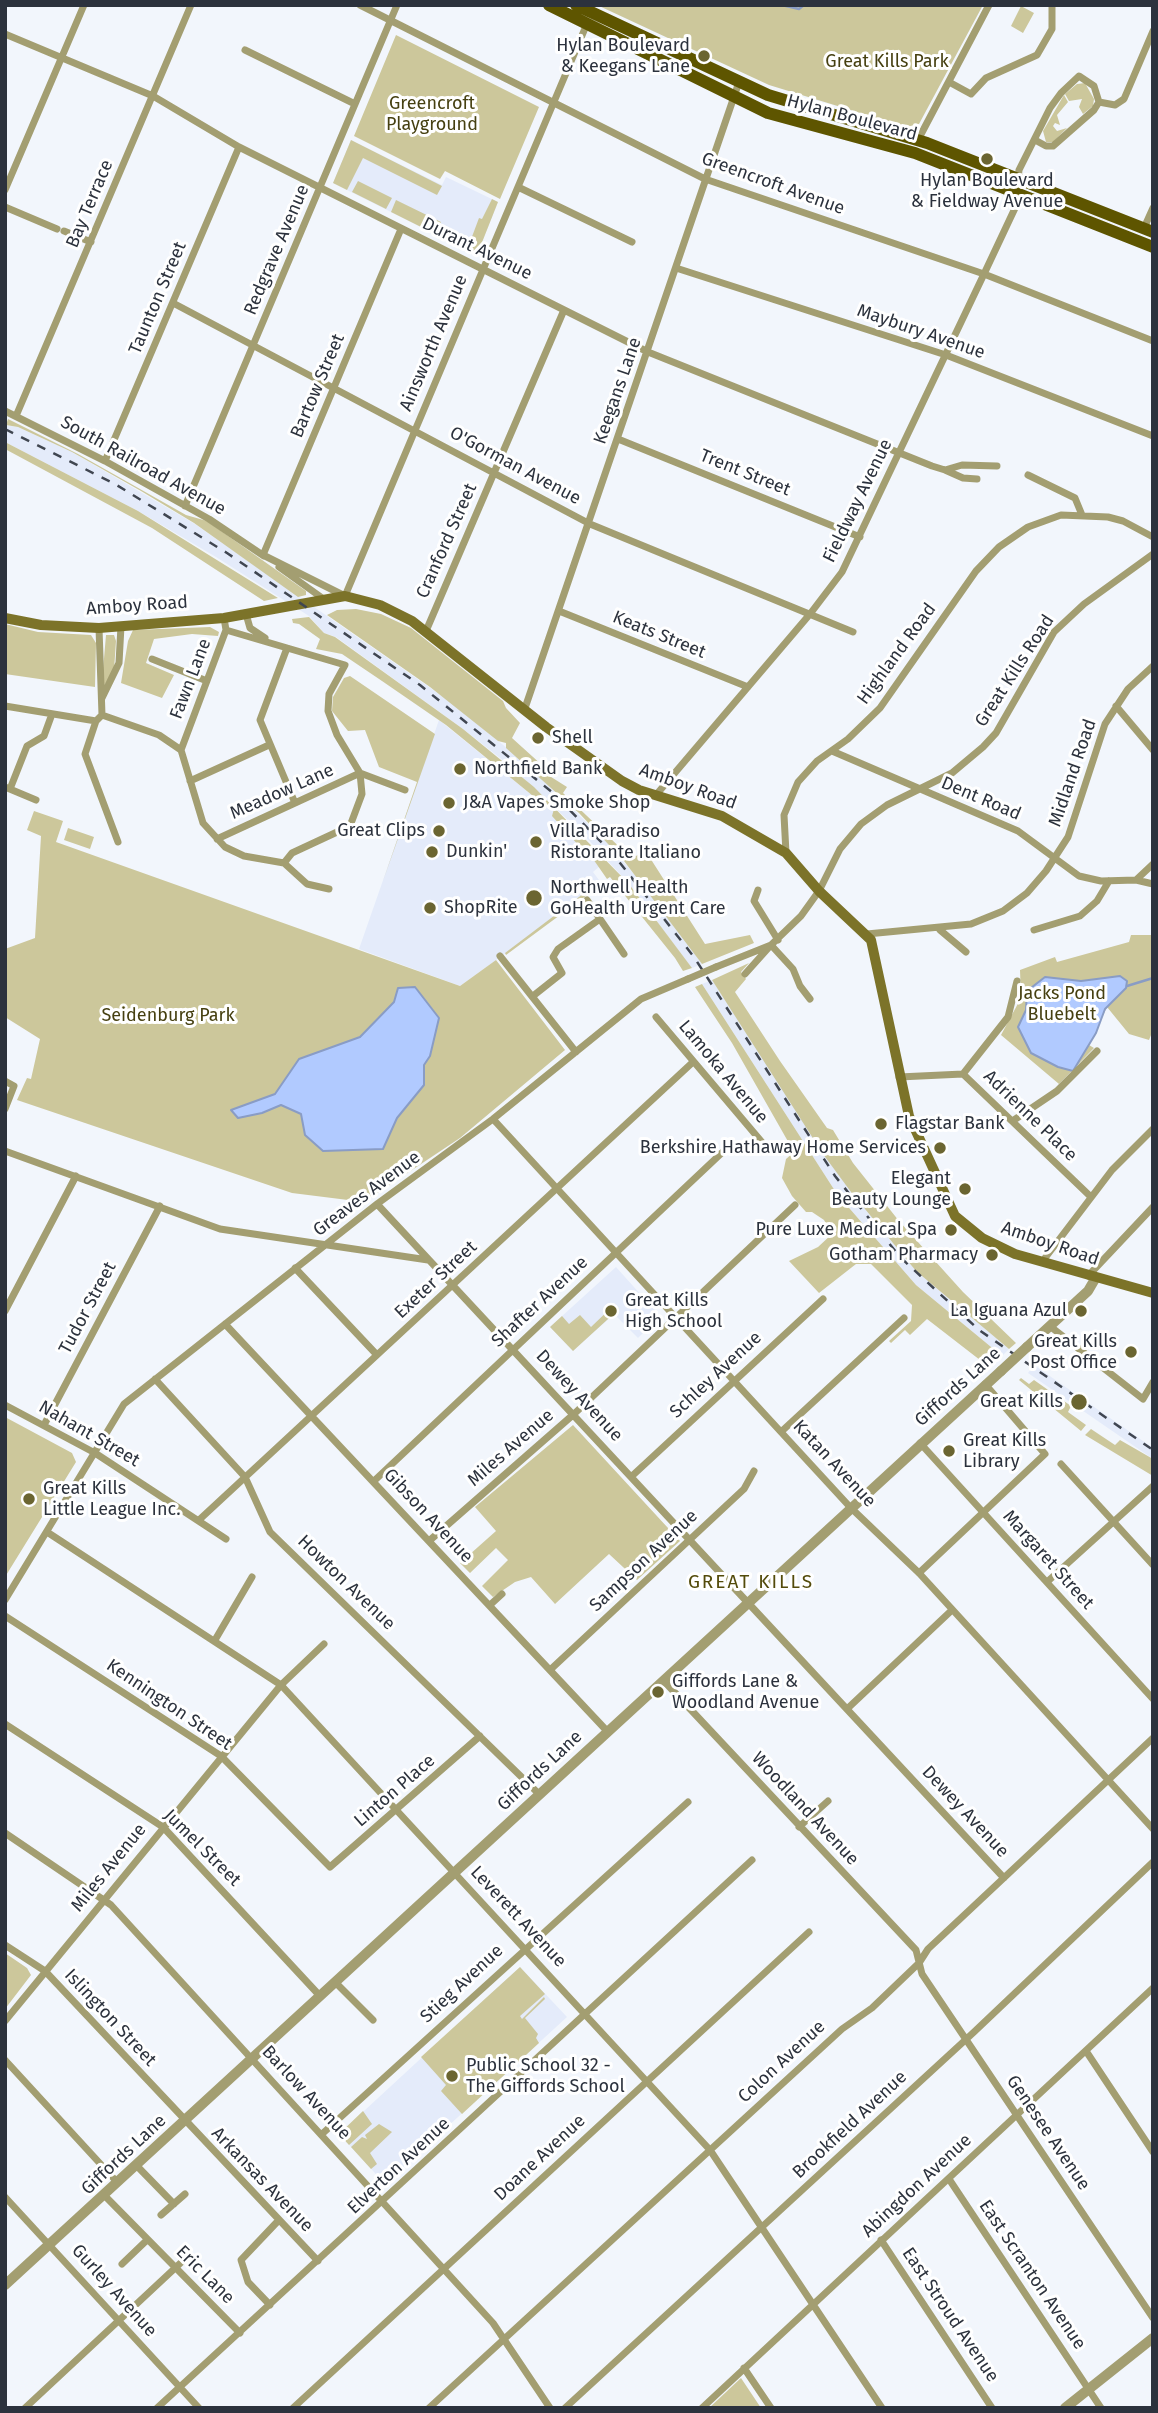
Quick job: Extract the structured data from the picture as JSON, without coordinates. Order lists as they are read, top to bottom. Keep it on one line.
{"streets":{"main road":["Hylan Boulevard","Amboy Road"],"street":["Greencroft Avenue","Bay Terrace","Durant Avenue","Redgrave Avenue","Taunton Street","Maybury Avenue","Ainsworth Avenue","Bartow Street","Keegans Lane","South Railroad Avenue","O'Gorman Avenue","Trent Street","Fieldway Avenue","Cranford Street","Keats Street","Highland Road","Great Kills Road","Fawn Lane","Midland Road","Meadow Lane","Dent Road","Lamoka Avenue","Adrienne Place","Greaves Avenue","Exeter Street","Shafter Avenue","Tudor Street","Schley Avenue","Giffords Lane","Dewey Avenue","Nahant Street","Miles Avenue","Katan Avenue","Gibson Avenue","Margaret Street","Sampson Avenue","Howton Avenue","Kennington Street","Linton Place","Woodland Avenue","Jumel Street","Leverett Avenue","Stieg Avenue","Islington Street","Colon Avenue","Barlow Avenue","Brookfield Avenue","Genesee Avenue","Doane Avenue","Elverton Avenue","Arkansas Avenue","Abingdon Avenue","Eric Lane","East Scranton Avenue","Gurley Avenue","East Stroud Avenue"]},"crossings":[["Hylan Boulevard","Ainsworth Avenue"],["Hylan Boulevard","Keegans Lane"],["Hylan Boulevard","Fieldway Avenue"],["Greencroft Avenue","Redgrave Avenue"],["Greencroft Avenue","Ainsworth Avenue"],["Greencroft Avenue","Keegans Lane"],["Greencroft Avenue","Fieldway Avenue"],["Bay Terrace","Durant Avenue"],["Bay Terrace","South Railroad Avenue"],["Durant Avenue","Redgrave Avenue"],["Durant Avenue","Taunton Street"],["Durant Avenue","Ainsworth Avenue"],["Durant Avenue","Bartow Street"],["Durant Avenue","Keegans Lane"],["Durant Avenue","Fieldway Avenue"],["Durant Avenue","Cranford Street"],["Redgrave Avenue","South Railroad Avenue"],["Redgrave Avenue","O'Gorman Avenue"],["Taunton Street","South Railroad Avenue"],["Taunton Street","O'Gorman Avenue"],["Maybury Avenue","Keegans Lane"],["Maybury Avenue","Fieldway Avenue"],["Ainsworth Avenue","South Railroad Avenue"],["Ainsworth Avenue","O'Gorman Avenue"],["Ainsworth Avenue","Amboy Road"],["Bartow Street","South Railroad Avenue"],["Bartow Street","O'Gorman Avenue"],["Keegans Lane","O'Gorman Avenue"],["Keegans Lane","Trent Street"],["Keegans Lane","Amboy Road"],["Keegans Lane","Keats Street"],["South Railroad Avenue","Amboy Road"],["O'Gorman Avenue","Fieldway Avenue"],["O'Gorman Avenue","Cranford Street"],["Trent Street","Fieldway Avenue"],["Fieldway Avenue","Amboy Road"],["Fieldway Avenue","Keats Street"],["Cranford Street","Amboy Road"],["Amboy Road","Highland Road"],["Amboy Road","Great Kills Road"],["Amboy Road","Fawn Lane"],["Amboy Road","Midland Road"],["Amboy Road","Adrienne Place"],["Amboy Road","Greaves Avenue"],["Amboy Road","Giffords Lane"],["Highland Road","Dent Road"],["Great Kills Road","Dent Road"],["Great Kills Road","Greaves Avenue"],["Midland Road","Dent Road"],["Lamoka Avenue","Exeter Street"],["Greaves Avenue","Dewey Avenue"],["Greaves Avenue","Nahant Street"],["Greaves Avenue","Katan Avenue"],["Greaves Avenue","Gibson Avenue"],["Greaves Avenue","Howton Avenue"],["Greaves Avenue","Leverett Avenue"],["Exeter Street","Dewey Avenue"],["Exeter Street","Nahant Street"],["Exeter Street","Katan Avenue"],["Exeter Street","Gibson Avenue"],["Exeter Street","Howton Avenue"],["Shafter Avenue","Dewey Avenue"],["Shafter Avenue","Katan Avenue"],["Shafter Avenue","Gibson Avenue"],["Tudor Street","Nahant Street"],["Schley Avenue","Dewey Avenue"],["Schley Avenue","Katan Avenue"],["Giffords Lane","Dewey Avenue"],["Giffords Lane","Katan Avenue"],["Giffords Lane","Gibson Avenue"],["Giffords Lane","Margaret Street"],["Giffords Lane","Howton Avenue"],["Giffords Lane","Woodland Avenue"],["Giffords Lane","Jumel Street"],["Giffords Lane","Leverett Avenue"],["Giffords Lane","Islington Street"],["Giffords Lane","Barlow Avenue"],["Giffords Lane","Arkansas Avenue"],["Giffords Lane","Eric Lane"],["Giffords Lane","Gurley Avenue"],["Dewey Avenue","Miles Avenue"],["Dewey Avenue","Sampson Avenue"],["Dewey Avenue","Colon Avenue"],["Miles Avenue","Katan Avenue"],["Miles Avenue","Gibson Avenue"],["Miles Avenue","Kennington Street"],["Miles Avenue","Jumel Street"],["Miles Avenue","Leverett Avenue"],["Miles Avenue","Islington Street"],["Miles Avenue","Barlow Avenue"],["Katan Avenue","Colon Avenue"],["Gibson Avenue","Sampson Avenue"],["Howton Avenue","Linton Place"],["Kennington Street","Linton Place"],["Linton Place","Leverett Avenue"],["Woodland Avenue","Colon Avenue"],["Woodland Avenue","Genesee Avenue"],["Leverett Avenue","Stieg Avenue"],["Leverett Avenue","Colon Avenue"],["Leverett Avenue","Brookfield Avenue"],["Leverett Avenue","Doane Avenue"],["Leverett Avenue","Elverton Avenue"],["Leverett Avenue","Abingdon Avenue"],["Stieg Avenue","Barlow Avenue"],["Islington Street","Arkansas Avenue"],["Colon Avenue","Barlow Avenue"],["Colon Avenue","Genesee Avenue"],["Barlow Avenue","Doane Avenue"],["Barlow Avenue","Elverton Avenue"],["Brookfield Avenue","Genesee Avenue"],["Genesee Avenue","Abingdon Avenue"],["Elverton Avenue","Arkansas Avenue"],["Elverton Avenue","Eric Lane"],["Elverton Avenue","Gurley Avenue"],["Abingdon Avenue","East Scranton Avenue"],["Abingdon Avenue","East Stroud Avenue"]],"districts":["GREAT KILLS"],"parks":["Great Kills Park","Greencroft Playground","Jacks Pond Bluebelt","Seidenburg Park"],"places":["Hylan Boulevard & Keegans Lane","Hylan Boulevard & Fieldway Avenue","Shell","Northfield Bank","J&A Vapes Smoke Shop","Great Clips","Villa Paradiso Ristorante Italiano","Dunkin'","Northwell Health GoHealth Urgent Care","ShopRite","Flagstar Bank","Berkshire Hathaway Home Services","Elegant Beauty Lounge","Pure Luxe Medical Spa","Gotham Pharmacy","Great Kills High School","La Iguana Azul","Great Kills Post Office","Great Kills","Great Kills Library","Great Kills Little League Inc.","Giffords Lane & Woodland Avenue","Public School 32 - The Giffords School"]}
